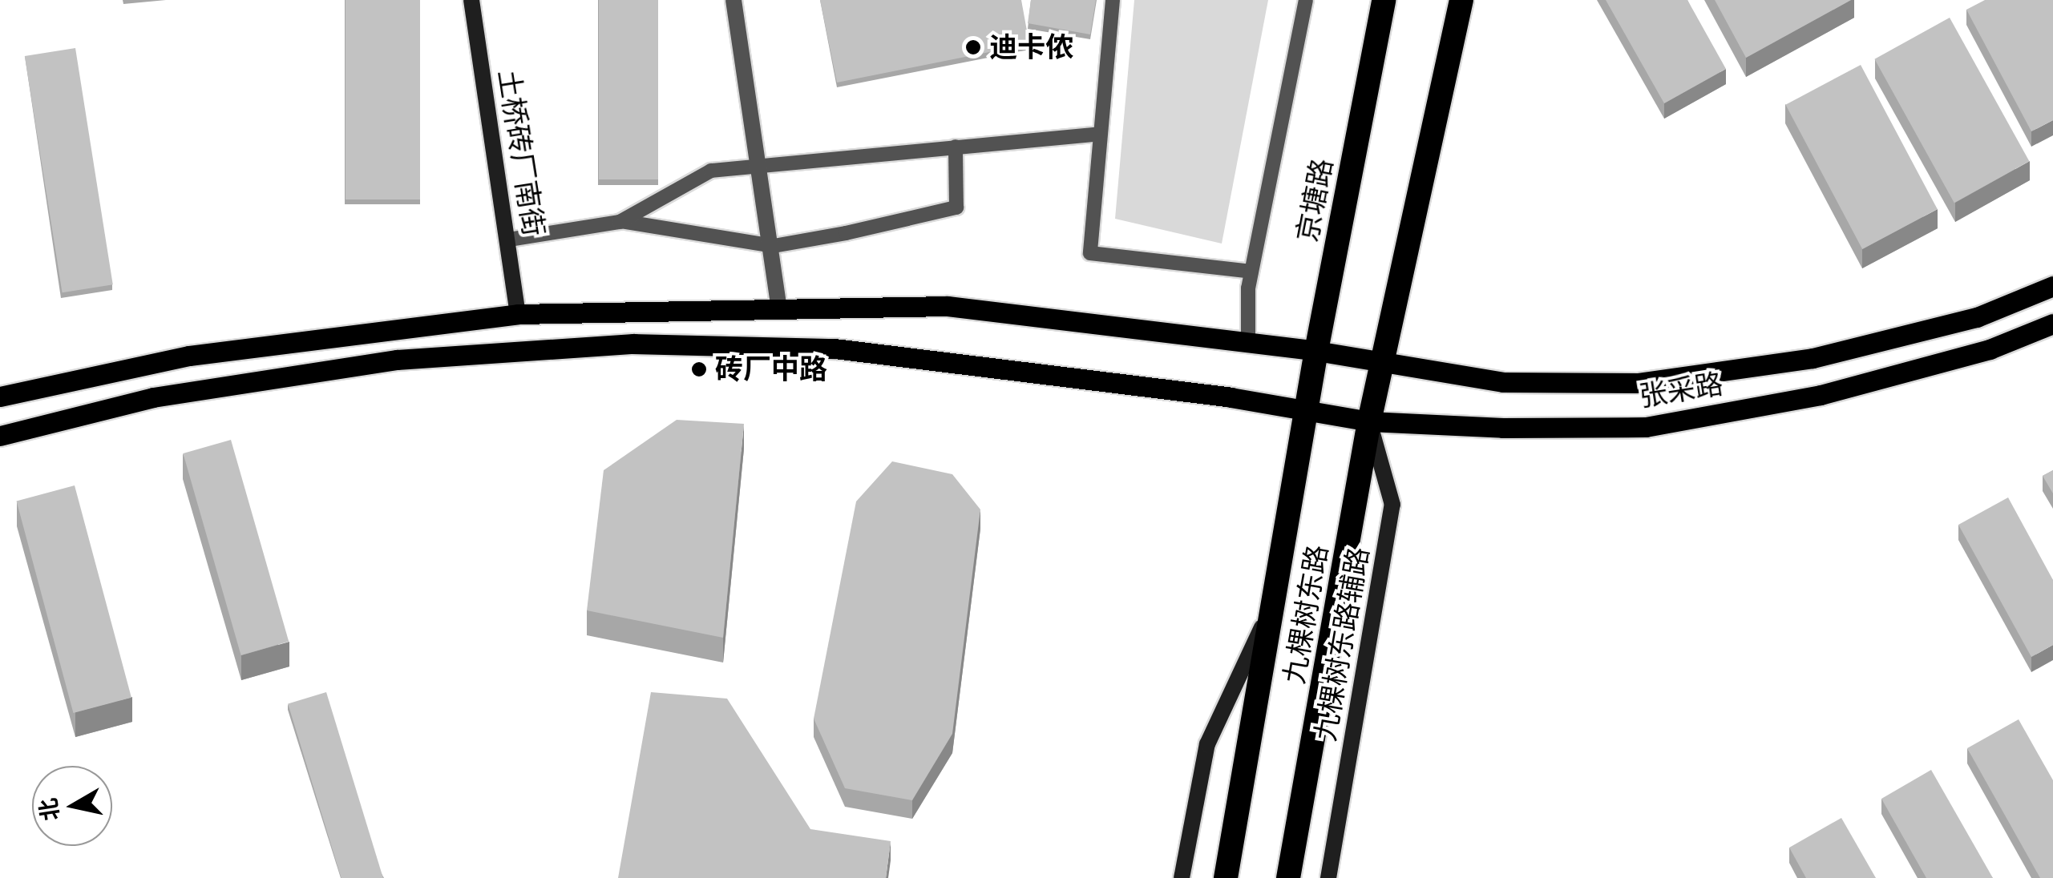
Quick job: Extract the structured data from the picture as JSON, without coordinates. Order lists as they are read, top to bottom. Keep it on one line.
{"streets":{"highway":["京塘路","九棵树东路"],"main road":["张采路"],"street":["土桥砖厂南街","九棵树东路辅路"]},"crossings":[["京塘路","张采路"],["京塘路","九棵树东路"],["张采路","九棵树东路"],["张采路","九棵树东路辅路"],["九棵树东路","九棵树东路辅路"]],"places":["迪卡侬","砖厂中路"],"north":"left"}
